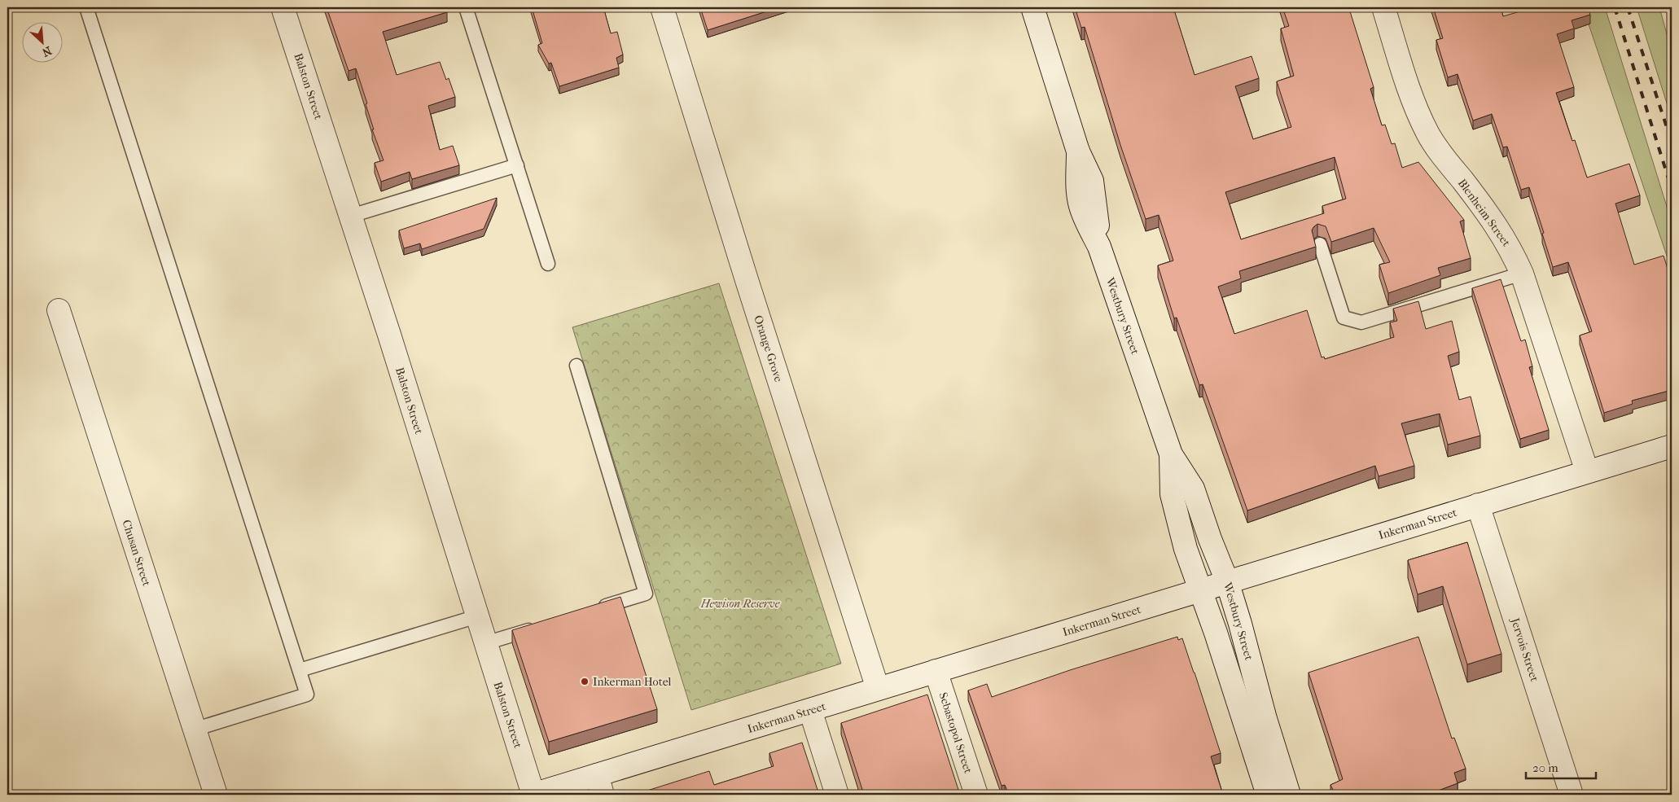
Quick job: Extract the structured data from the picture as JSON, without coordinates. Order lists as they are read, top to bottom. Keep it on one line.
{"streets":{"street":["Balston Street","Blenheim Street","Westbury Street","Orange Grove","Inkerman Street","Chusan Street","Jervois Street","Sebastopol Street"]},"crossings":[["Balston Street","Inkerman Street"],["Blenheim Street","Inkerman Street"],["Westbury Street","Inkerman Street"],["Orange Grove","Inkerman Street"],["Inkerman Street","Jervois Street"],["Inkerman Street","Sebastopol Street"]],"parks":["Hewison Reserve"],"places":["Inkerman Hotel"],"scale_bar":"20 m","north":"bottom right"}
